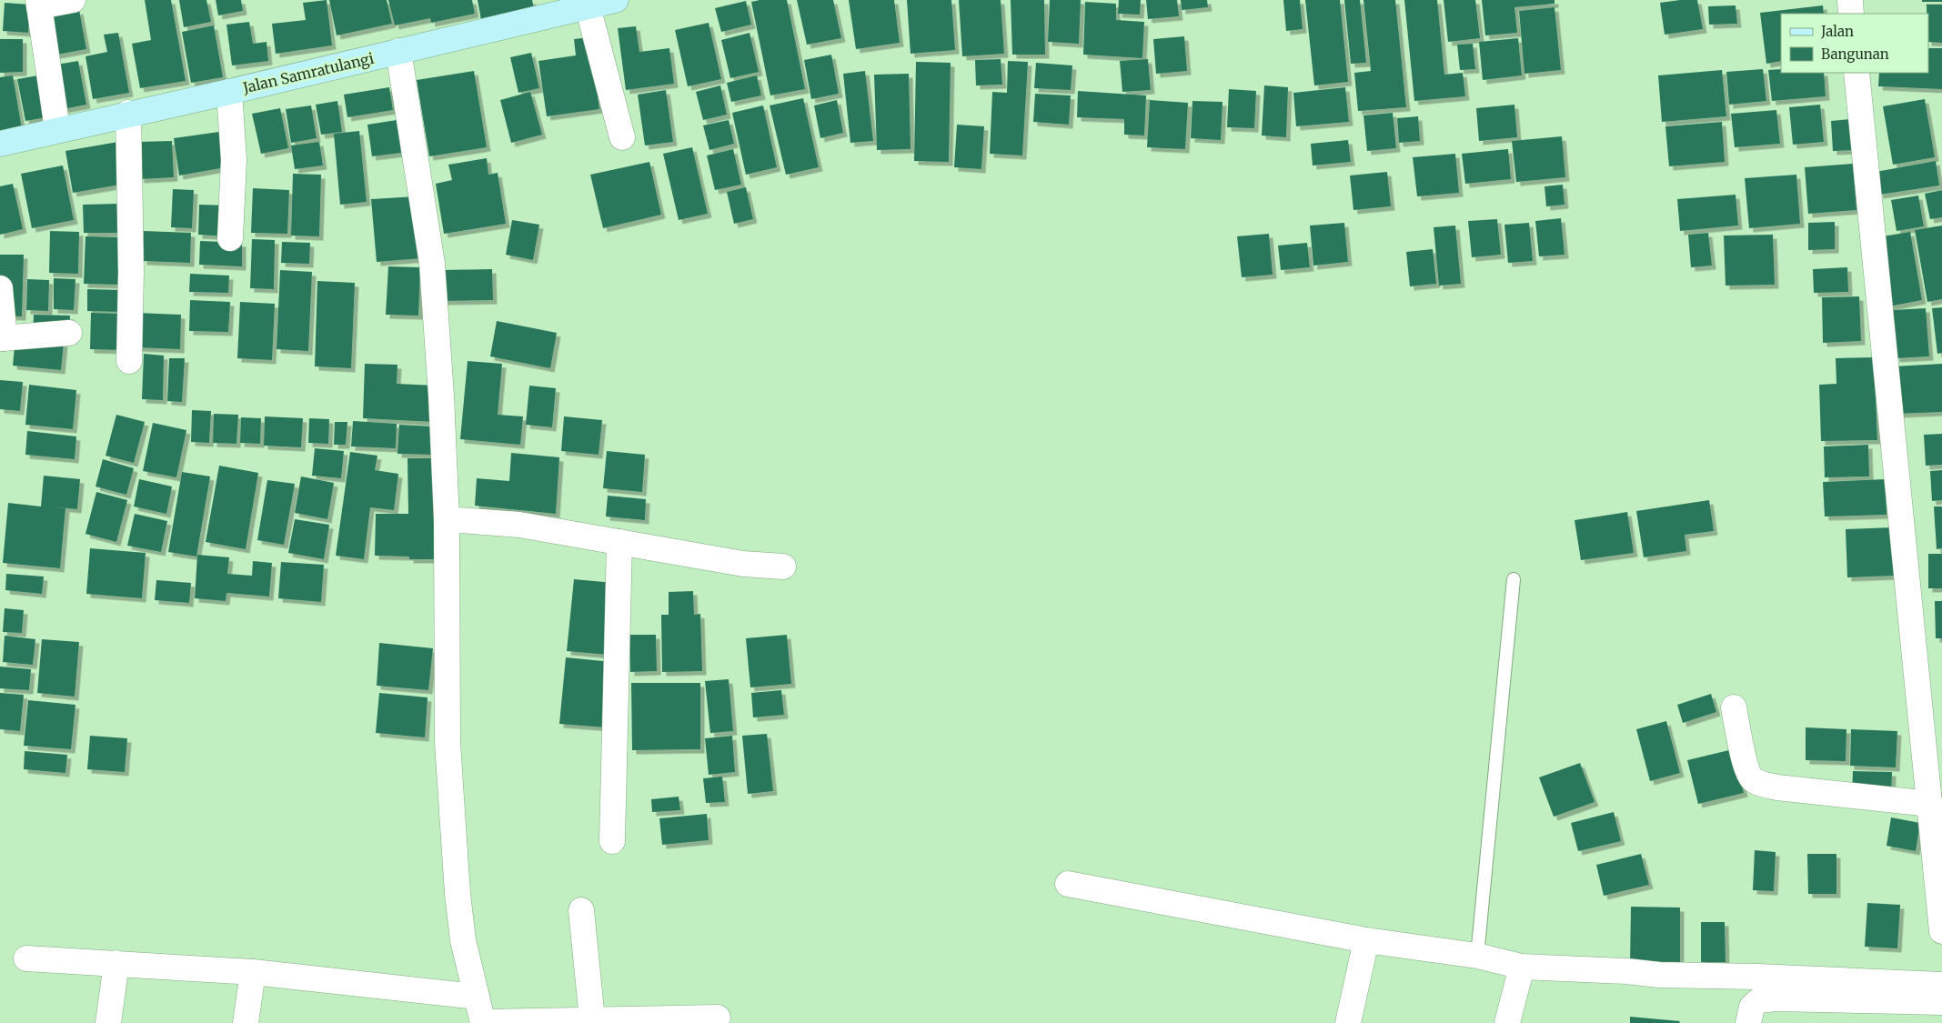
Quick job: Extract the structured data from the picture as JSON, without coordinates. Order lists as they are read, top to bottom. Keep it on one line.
{"streets":{"main road":["Jalan Samratulangi"]},"legend":["Jalan","Bangunan"]}
